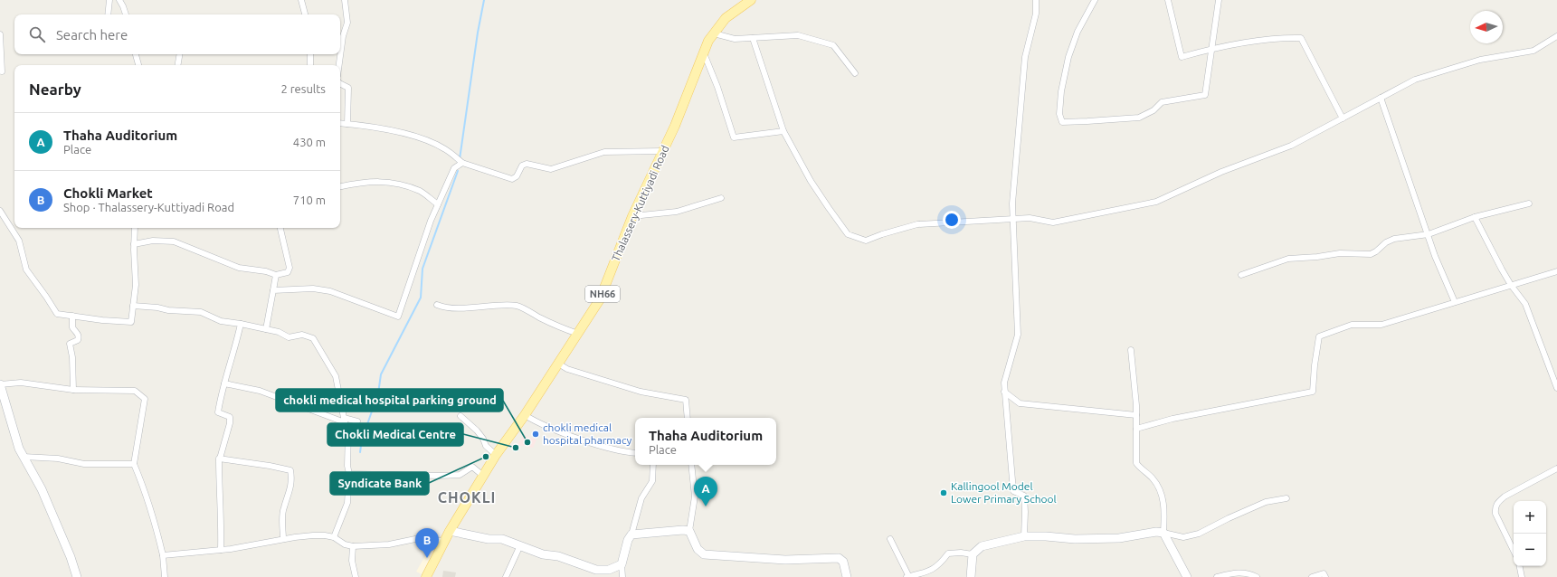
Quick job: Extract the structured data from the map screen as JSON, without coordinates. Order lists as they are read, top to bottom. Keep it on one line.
{"streets":{"main road":["Thalassery-Kuttiyadi Road","NH66"]},"districts":["CHOKLI"],"places":["chokli medical hospital pharmacy","chokli medical hospital parking ground","Chokli Medical Centre","Syndicate Bank","Kallingool Model Lower Primary School"],"north":"left","page":{"search":"Search here","heading":["Nearby","2 results"],"list":[{"mark":"A","name":"Thaha Auditorium","note":"Place","value":"430 m"},{"mark":"B","name":"Chokli Market","note":"Shop · Thalassery-Kuttiyadi Road","value":"710 m"}],"popup":["Thaha Auditorium","Place"],"pins":["A","B"],"map_buttons":["+","−"]}}
